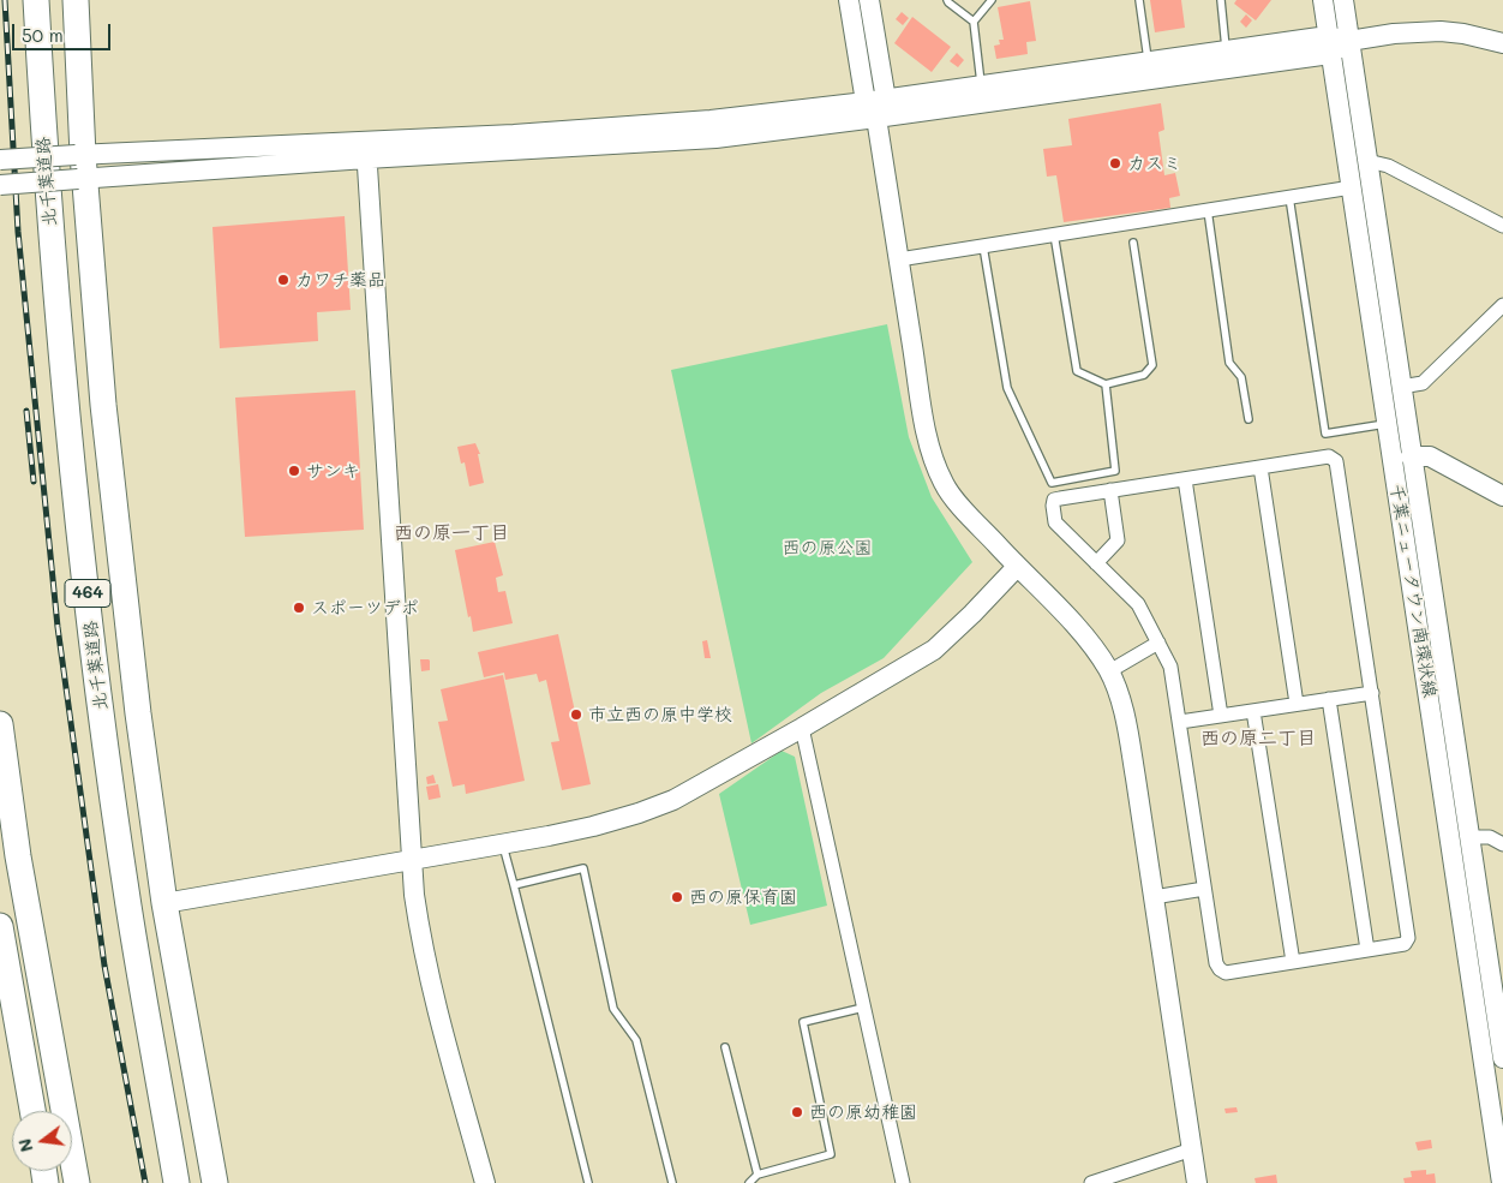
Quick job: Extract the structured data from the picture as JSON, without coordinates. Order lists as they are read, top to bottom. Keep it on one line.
{"streets":{"highway":["北千葉道路","464"],"street":["千葉ニュータウン南環状線"]},"districts":["西の原一丁目","西の原二丁目"],"parks":["西の原公園"],"places":["カスミ","カワチ薬品","サンキ","スポーツデポ","市立西の原中学校","西の原保育園","西の原幼稚園"],"scale_bar":"50 m","north":"left"}
